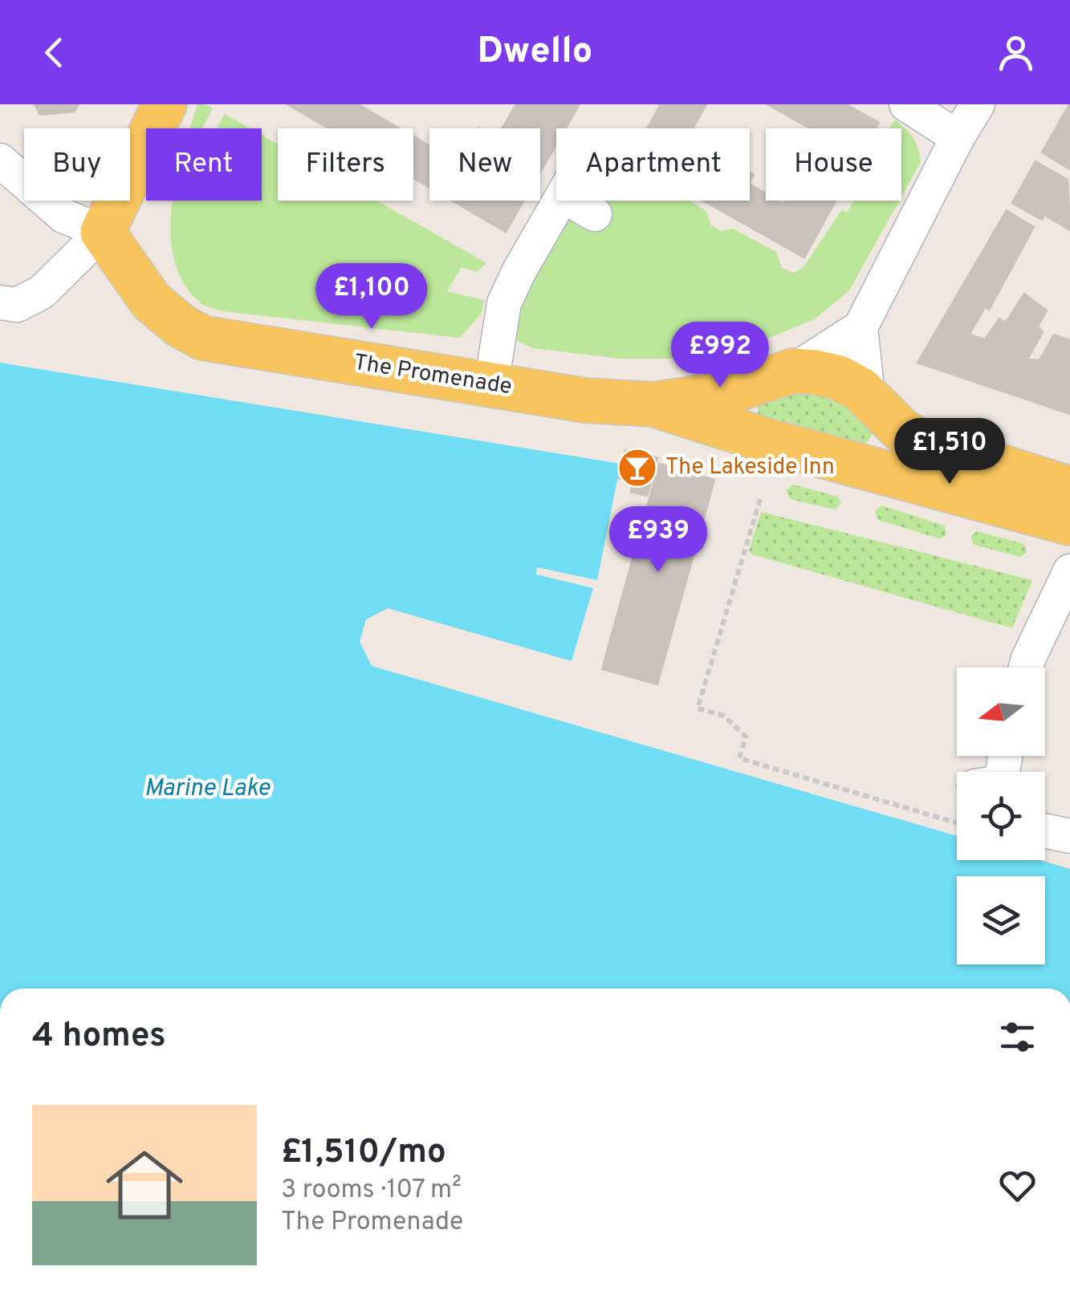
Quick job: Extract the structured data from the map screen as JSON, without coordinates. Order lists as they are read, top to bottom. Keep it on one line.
{"streets":{"main road":["The Promenade"]},"water":["Marine Lake"],"places":{"bar":["The Lakeside Inn"]},"north":"left","page":{"header":"Dwello","chip":["Buy","Rent","Filters","New","Apartment","House"],"price":["£1,100","£992","£1,510","£939"],"heading":"4 homes","list":[{"name":"£1,510/mo","note":"3 rooms · 107 m² · The Promenade"}]}}
